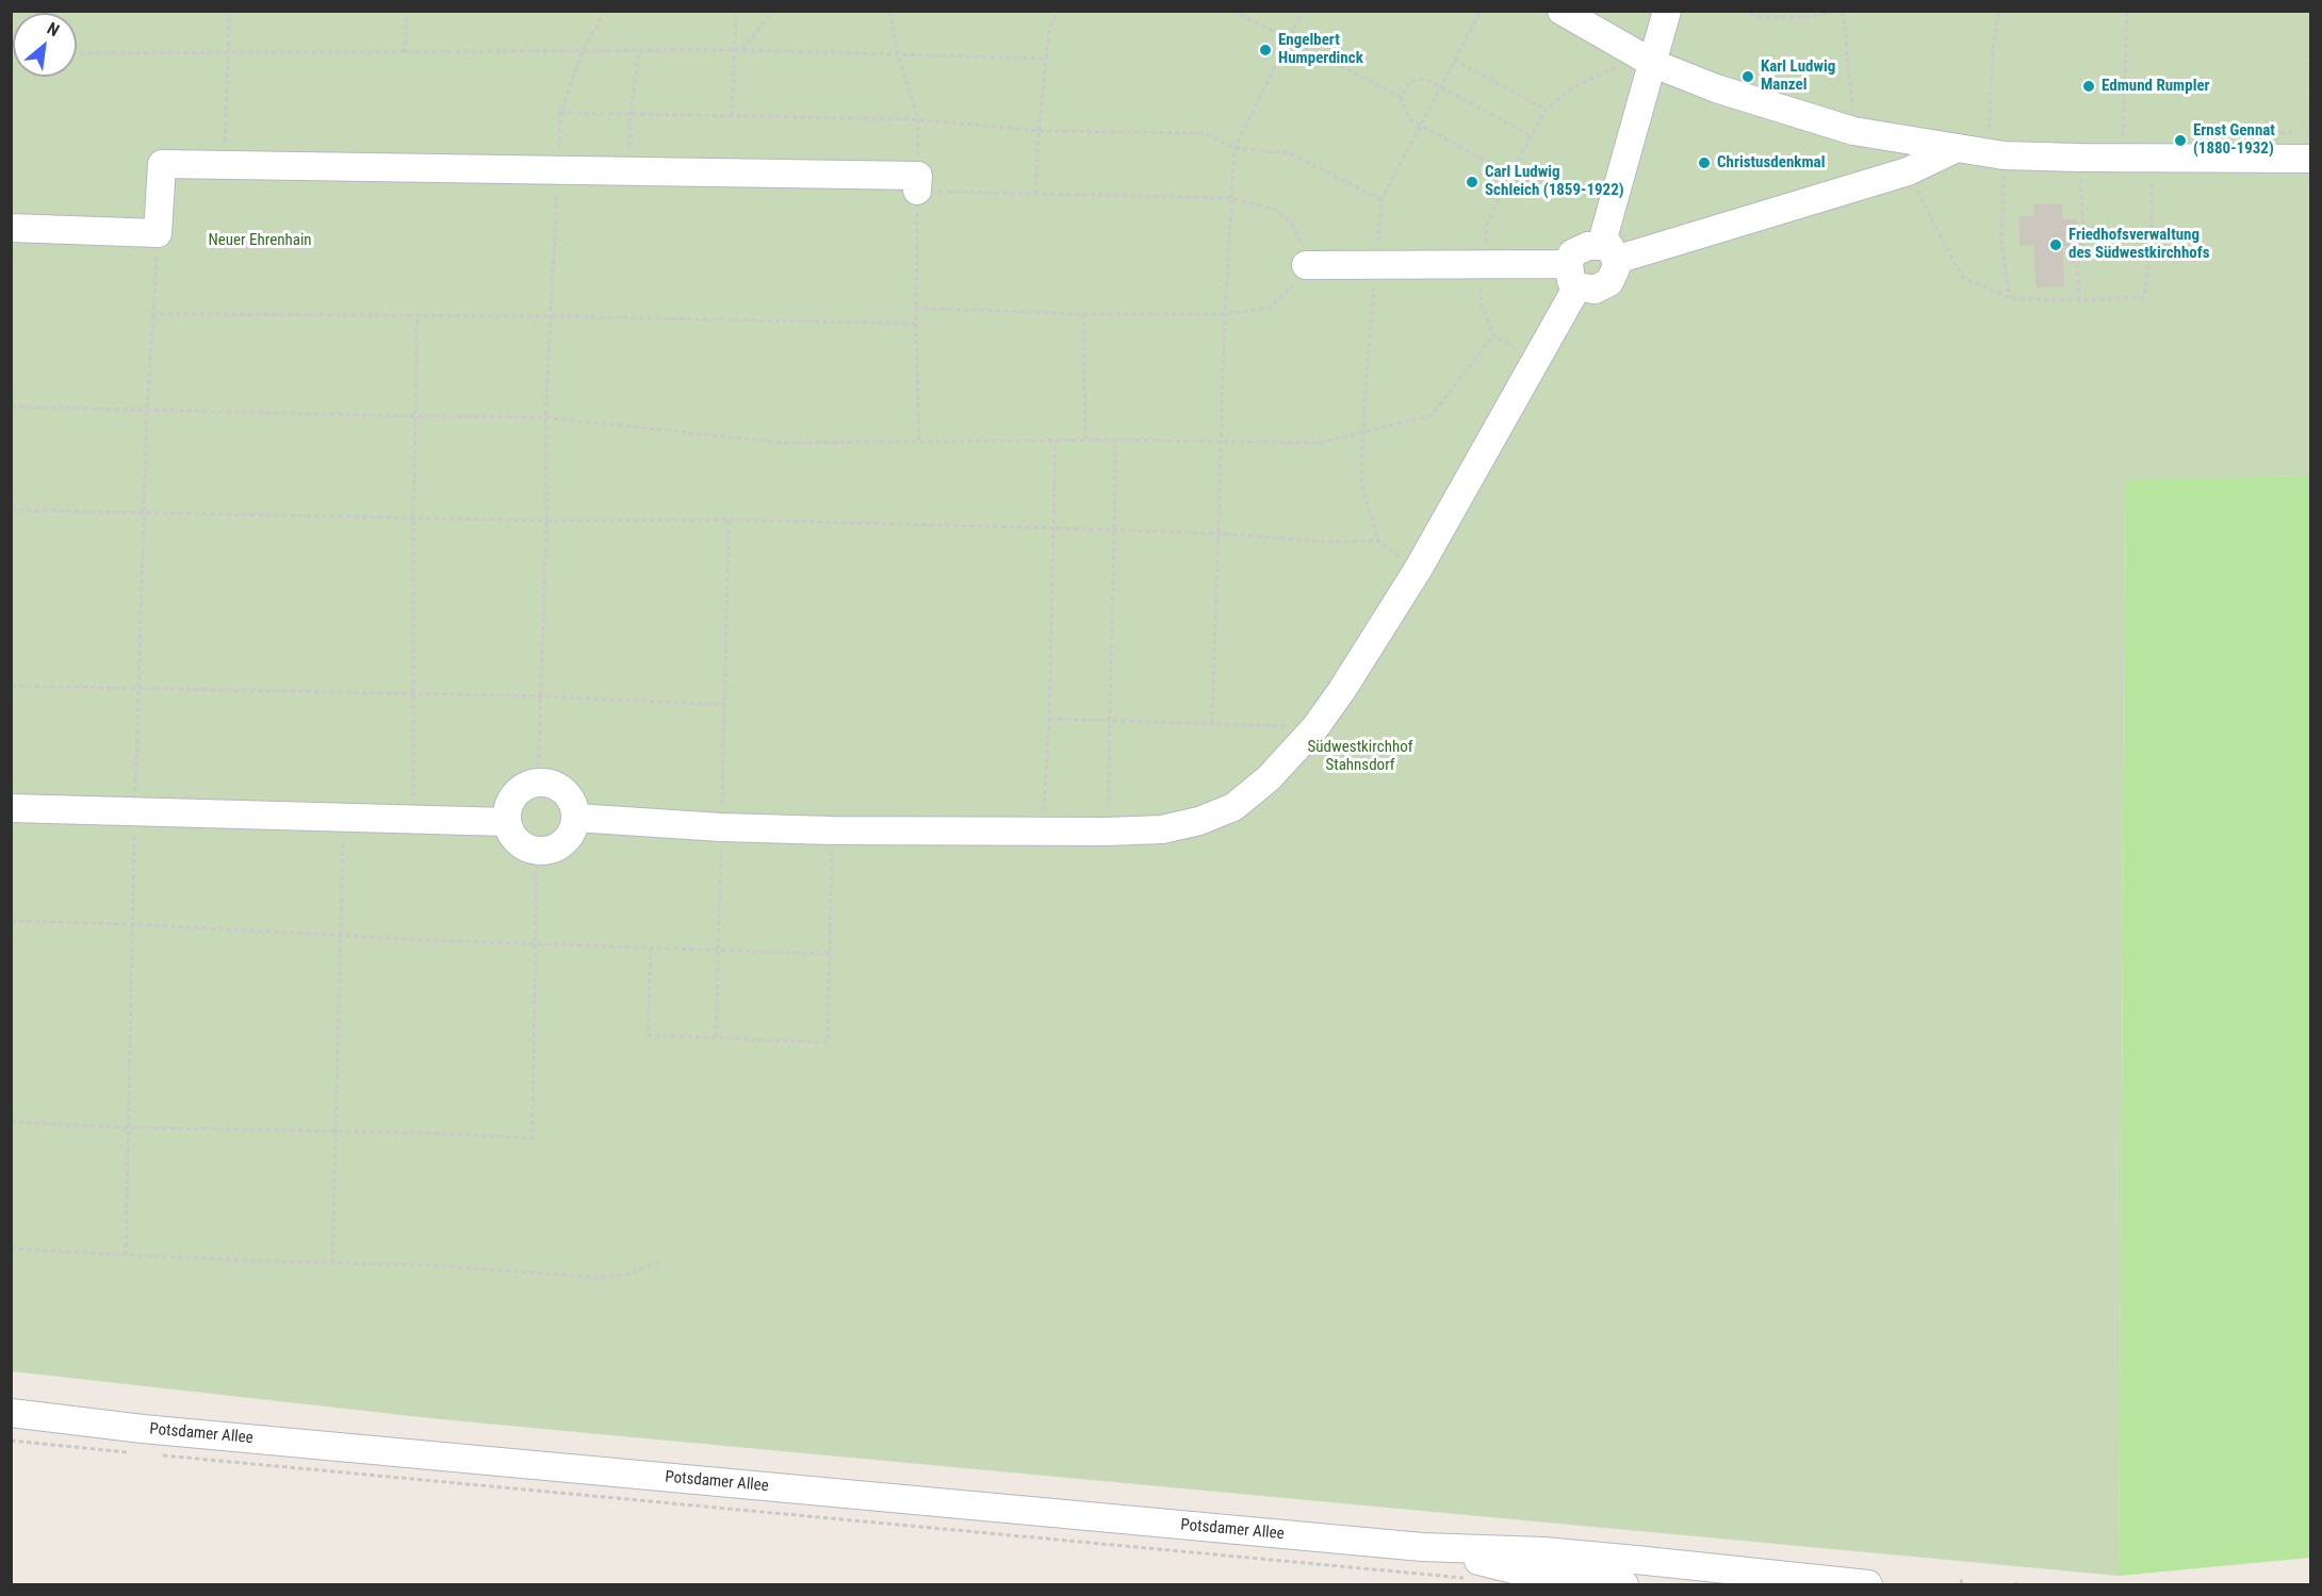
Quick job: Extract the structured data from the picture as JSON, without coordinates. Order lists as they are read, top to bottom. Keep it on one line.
{"streets":{"street":["Potsdamer Allee"]},"parks":["Neuer Ehrenhain","Südwestkirchhof Stahnsdorf"],"places":["Engelbert Humperdinck","Karl Ludwig Manzel","Edmund Rumpler","Ernst Gennat (1880-1932)","Christusdenkmal","Carl Ludwig Schleich (1859-1922)","Friedhofsverwaltung des Südwestkirchhofs"],"north":"top right"}
